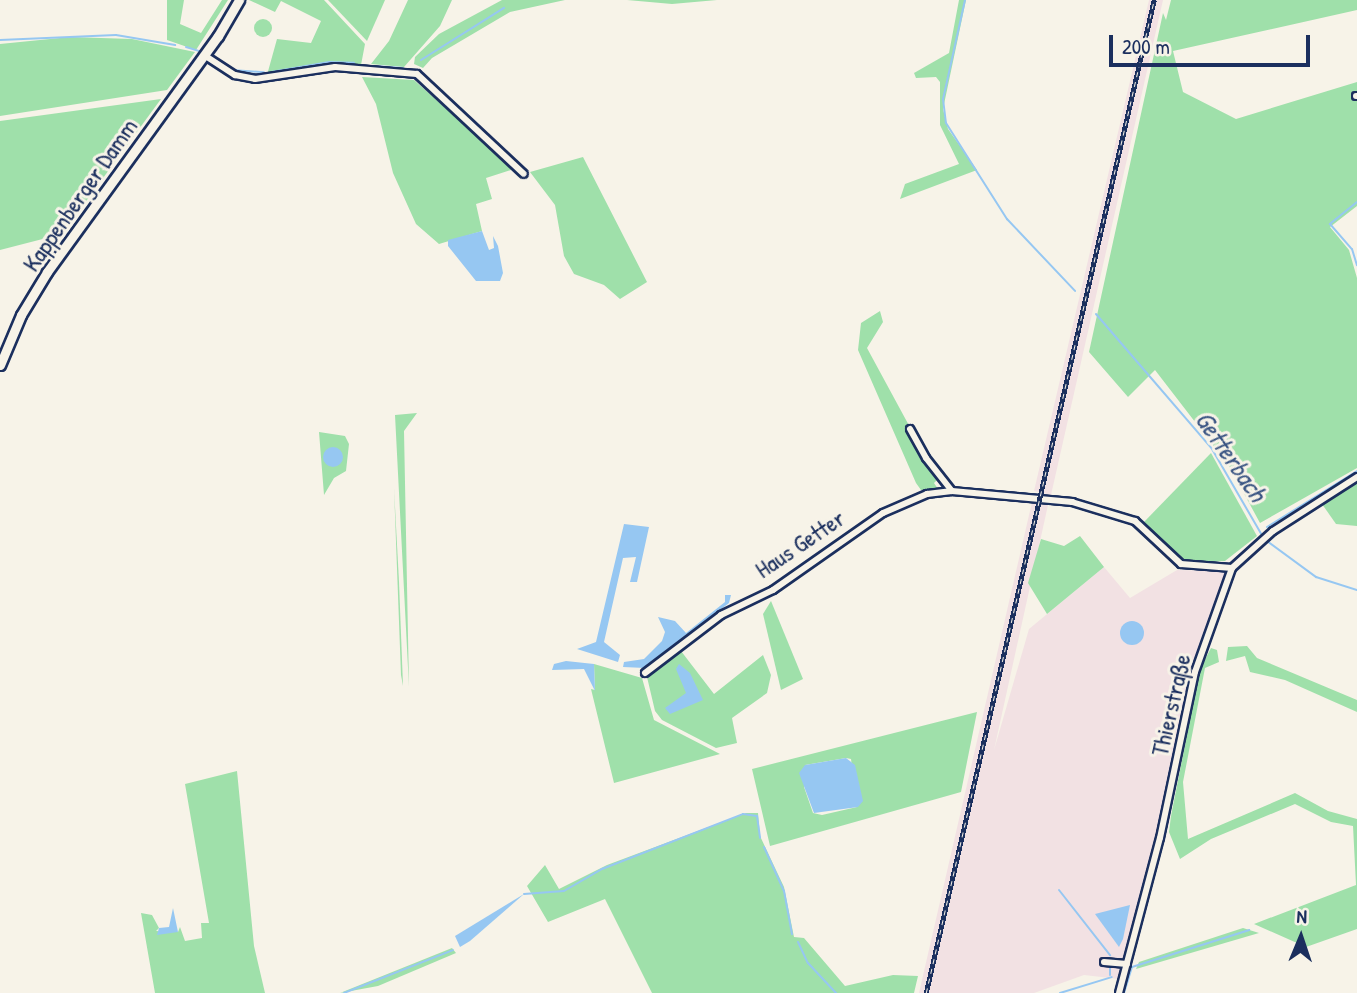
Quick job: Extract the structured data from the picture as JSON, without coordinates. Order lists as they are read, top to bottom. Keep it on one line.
{"streets":{"main road":["Kappenberger Damm"],"street":["Haus Getter","Thierstraße"]},"crossings":[["Haus Getter","Thierstraße"]],"water":["Getterbach"],"scale_bar":"200 m","north":"top"}
